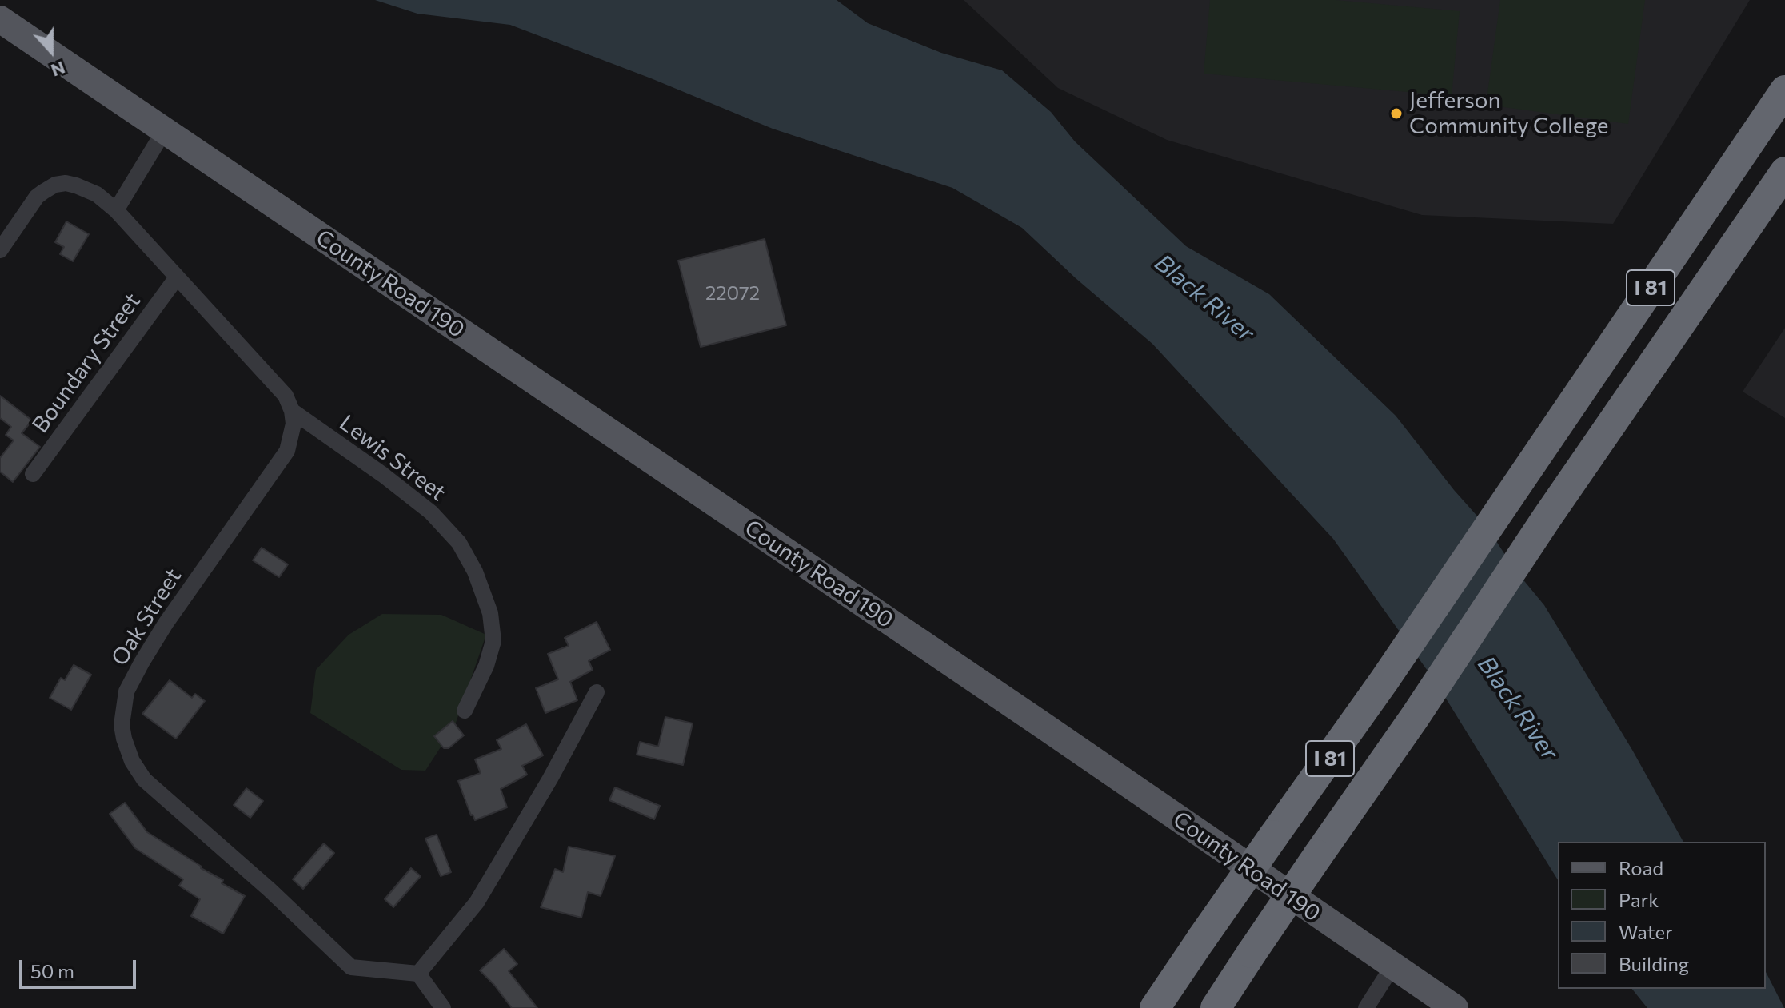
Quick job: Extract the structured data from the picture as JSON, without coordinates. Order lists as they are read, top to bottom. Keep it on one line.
{"streets":{"highway":["I 81"],"main road":["County Road 190"],"street":["Boundary Street","Lewis Street","Oak Street"]},"crossings":[["Boundary Street","Lewis Street"],["Lewis Street","Oak Street"]],"water":["Black River"],"places":["Jefferson Community College"],"house_numbers":["22072"],"legend":["Road","Park","Water","Building"],"scale_bar":"50 m","north":"bottom"}
